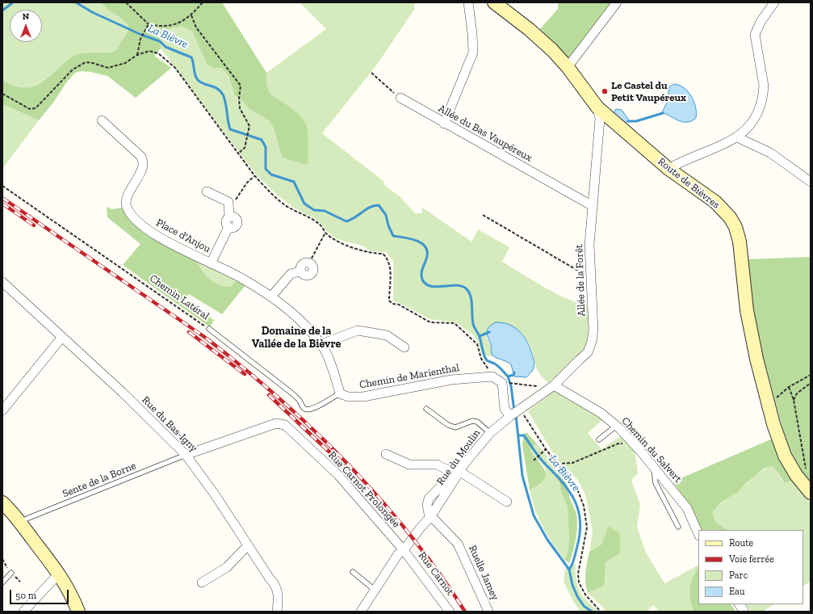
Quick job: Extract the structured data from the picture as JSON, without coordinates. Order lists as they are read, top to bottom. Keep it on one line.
{"streets":{"street":["Allée du Bas Vaupéreux","Route de Bièvres","Place d'Anjou","Allée de la Forêt","Chemin de Marienthal","Rue du Bas-Igny","Chemin du Salvert","Rue du Moulin","Rue Carnot Prolongée","Ruelle Jamey","Rue Carnot"],"lane":["Chemin Latéral","Sente de la Borne"]},"crossings":[["Allée du Bas Vaupéreux","Allée de la Forêt"],["Route de Bièvres","Allée de la Forêt"],["Allée de la Forêt","Chemin du Salvert"],["Allée de la Forêt","Rue du Moulin"],["Chemin Latéral","Chemin de Marienthal"],["Rue du Bas-Igny","Sente de la Borne"],["Rue du Bas-Igny","Rue Carnot Prolongée"],["Rue du Moulin","Rue Carnot Prolongée"],["Rue du Moulin","Ruelle Jamey"],["Rue du Moulin","Rue Carnot"],["Sente de la Borne","Rue Carnot Prolongée"],["Rue Carnot Prolongée","Rue Carnot"]],"districts":["Domaine de la Vallée de la Bièvre"],"water":["La Bièvre"],"places":["Le Castel du Petit Vaupéreux"],"legend":["Route","Voie ferrée","Parc","Eau"],"scale_bar":"50 m","north":"top"}
